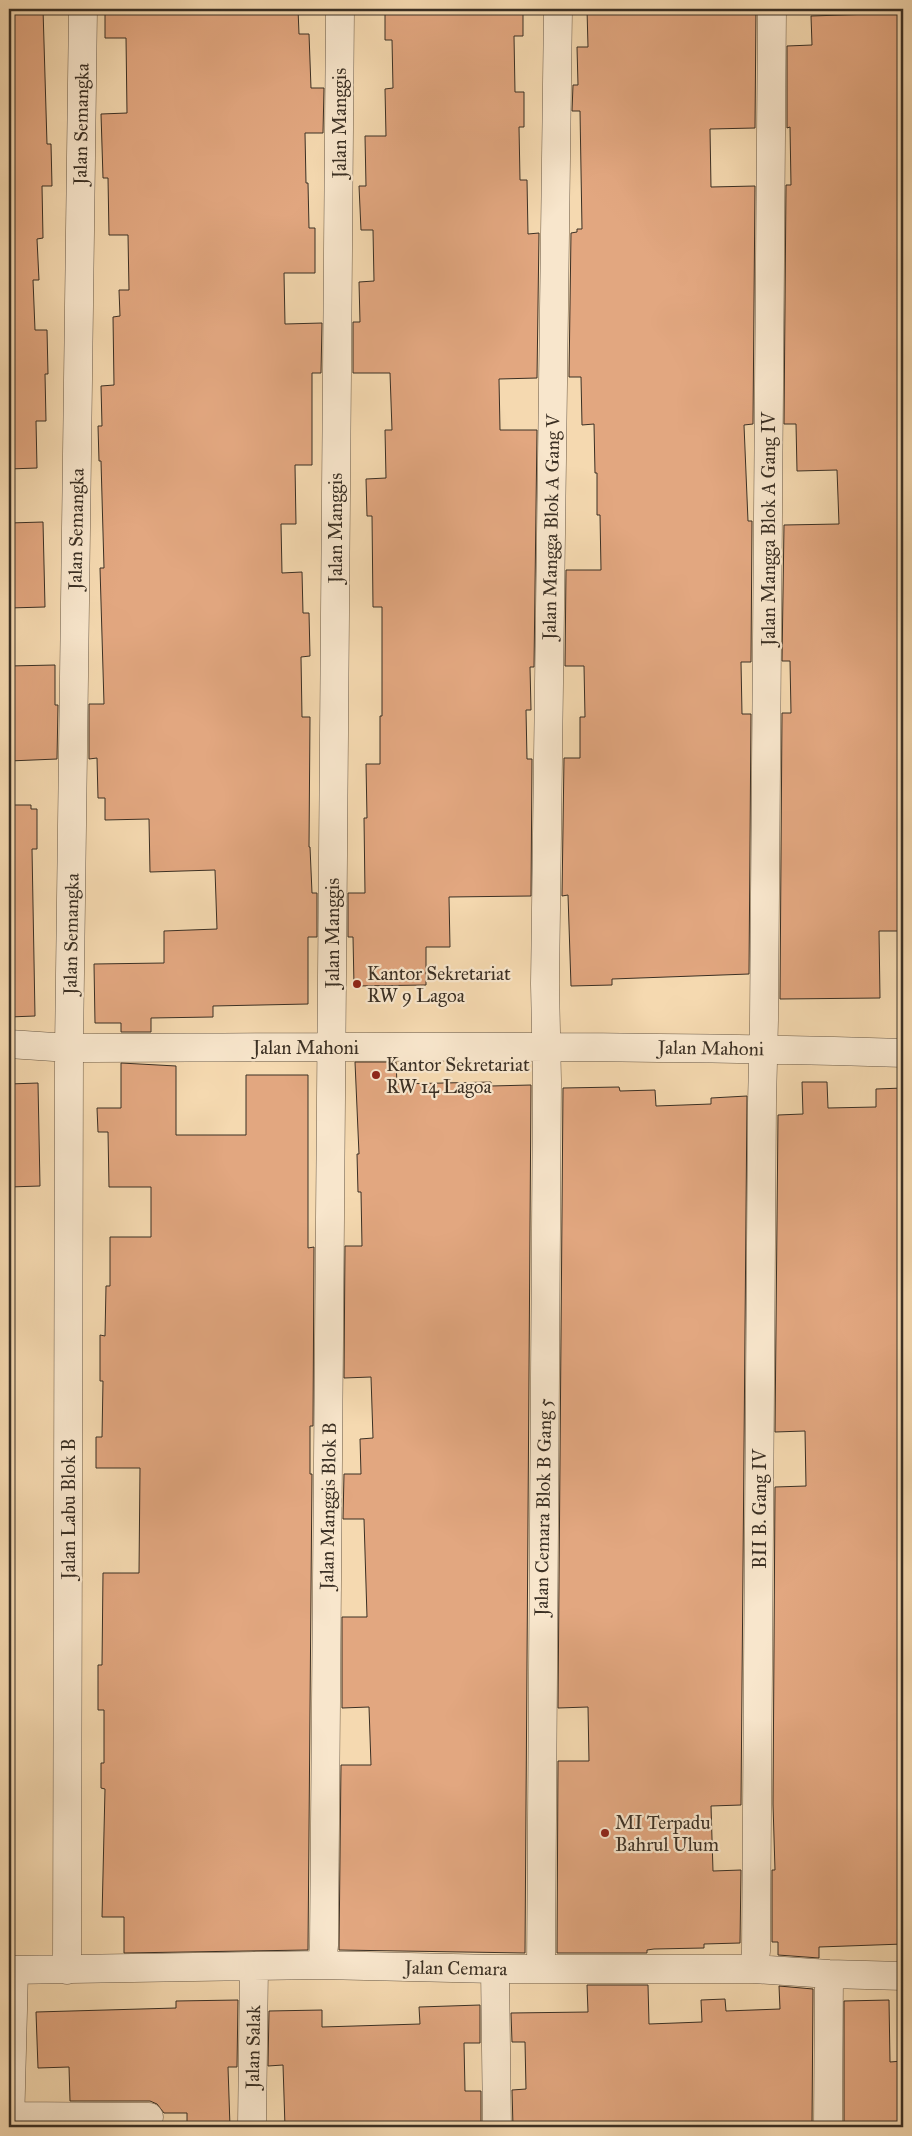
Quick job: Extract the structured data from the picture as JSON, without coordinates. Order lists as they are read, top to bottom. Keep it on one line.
{"streets":{"street":["Jalan Manggis","Jalan Semangka","Jalan Mangga Blok A Gang V","Jalan Mangga Blok A Gang IV","Jalan Mahoni","Jalan Manggis Blok B","Jalan Cemara Blok B Gang 5","Jalan Labu Blok B","BII B. Gang IV","Jalan Cemara","Jalan Salak"]},"crossings":[["Jalan Manggis","Jalan Mahoni"],["Jalan Manggis","Jalan Manggis Blok B"],["Jalan Semangka","Jalan Mahoni"],["Jalan Semangka","Jalan Labu Blok B"],["Jalan Mangga Blok A Gang V","Jalan Mahoni"],["Jalan Mangga Blok A Gang V","Jalan Cemara Blok B Gang 5"],["Jalan Mangga Blok A Gang IV","Jalan Mahoni"],["Jalan Mangga Blok A Gang IV","BII B. Gang IV"],["Jalan Mahoni","Jalan Manggis Blok B"],["Jalan Mahoni","Jalan Cemara Blok B Gang 5"],["Jalan Mahoni","Jalan Labu Blok B"],["Jalan Mahoni","BII B. Gang IV"],["Jalan Manggis Blok B","Jalan Cemara"],["Jalan Cemara Blok B Gang 5","Jalan Cemara"],["Jalan Labu Blok B","Jalan Cemara"],["BII B. Gang IV","Jalan Cemara"],["Jalan Cemara","Jalan Salak"]],"places":["Kantor Sekretariat RW 9 Lagoa","Kantor Sekretariat RW 14 Lagoa","MI Terpadu Bahrul Ulum"]}
